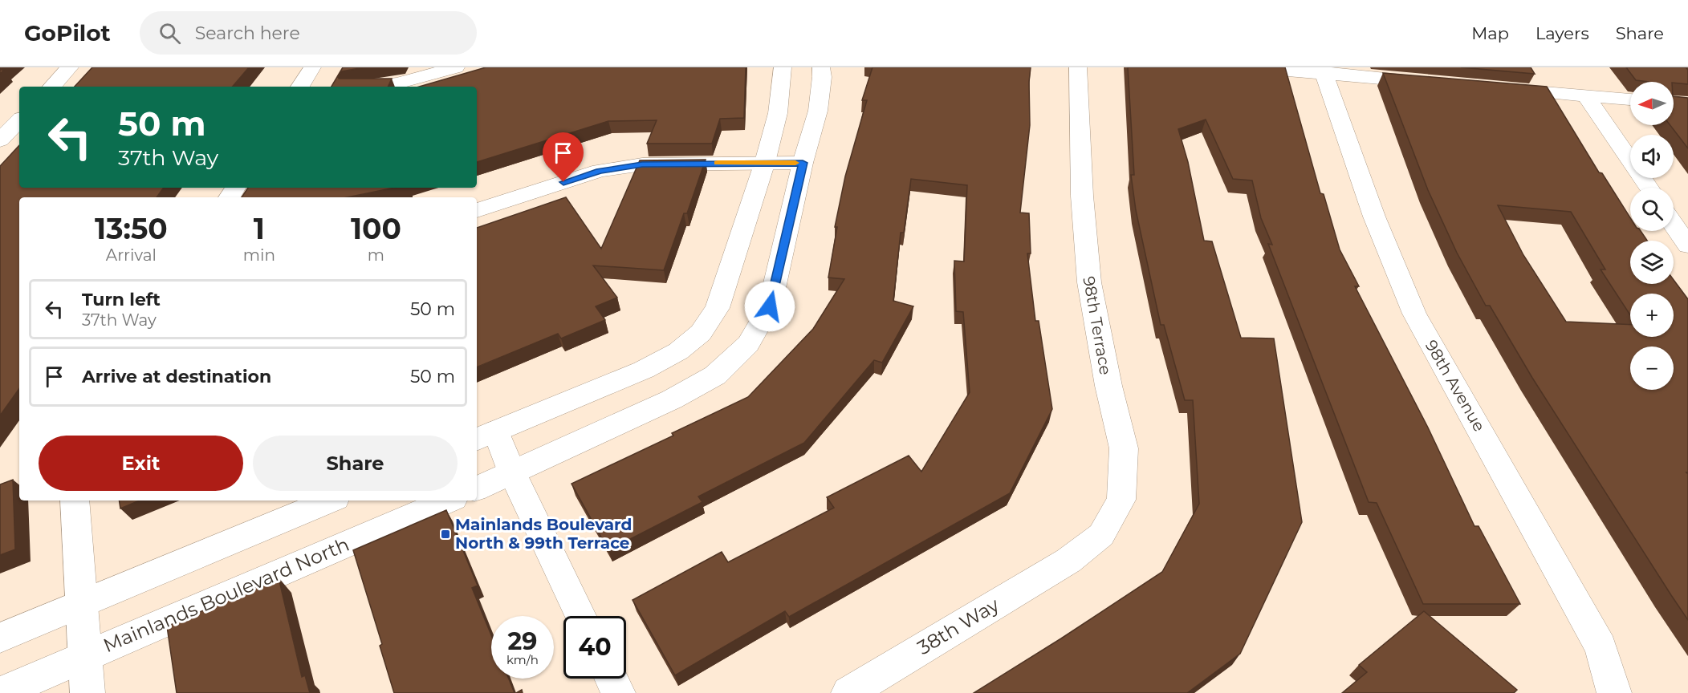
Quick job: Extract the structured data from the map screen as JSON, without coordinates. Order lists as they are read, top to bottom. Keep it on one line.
{"streets":{"street":["98th Terrace","98th Avenue","Mainlands Boulevard North","38th Way"]},"crossings":[["98th Terrace","38th Way"]],"places":{"transit":["Mainlands Boulevard North & 99th Terrace"]},"north":"left","page":{"header":"GoPilot","search":"Search here","nav":["Map","Layers","Share"],"map_buttons":["+","−"],"turn":["50 m","37th Way"],"eta":["13:50","Arrival","1","min","100","m"],"list":[{"name":"Turn left","note":"37th Way","value":"50 m"},{"name":"Arrive at destination","value":"50 m"}],"buttons":["Exit","Share"],"speed":"29 km/h","limit":"40"}}
